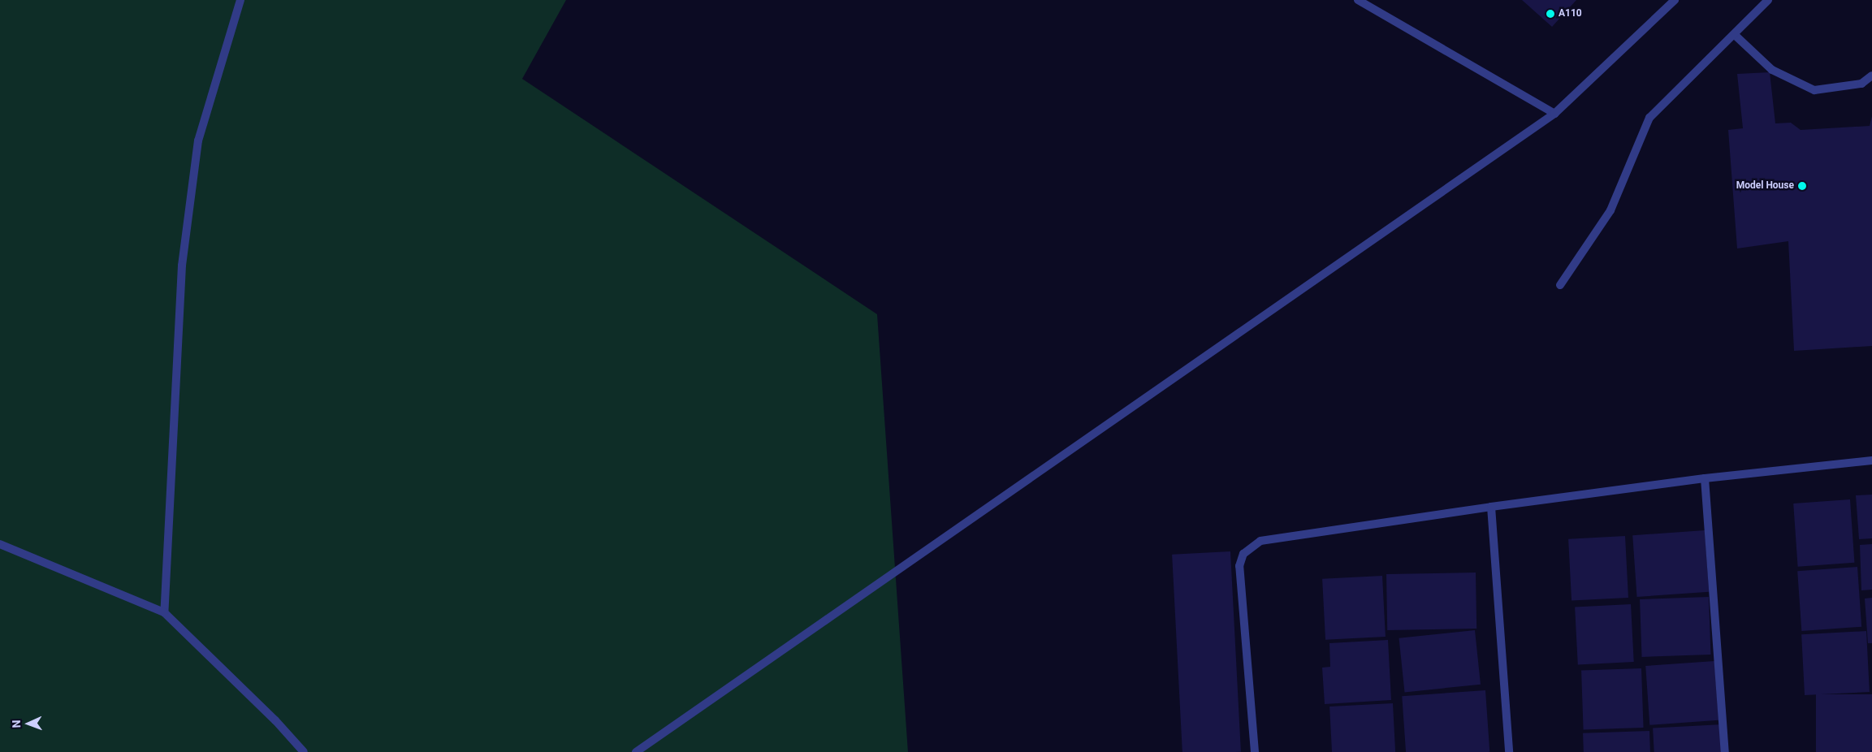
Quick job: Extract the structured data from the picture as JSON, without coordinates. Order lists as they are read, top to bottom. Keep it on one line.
{"places":["A110","Model House"],"north":"left"}
